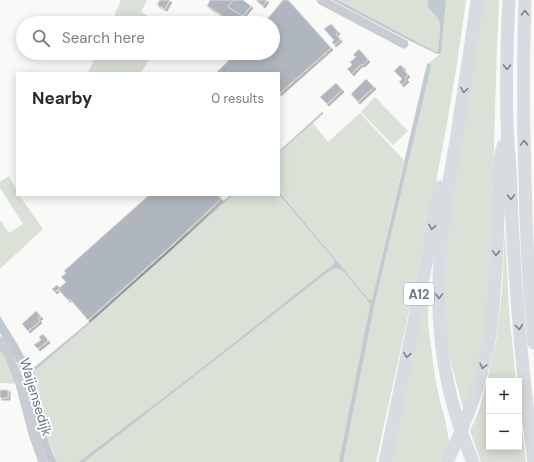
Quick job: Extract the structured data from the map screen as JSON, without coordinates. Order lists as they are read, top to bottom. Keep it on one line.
{"streets":{"highway":["A12"],"street":["Waijensedijk"]},"page":{"search":"Search here","heading":["Nearby","0 results"],"map_buttons":["+","−"]}}
